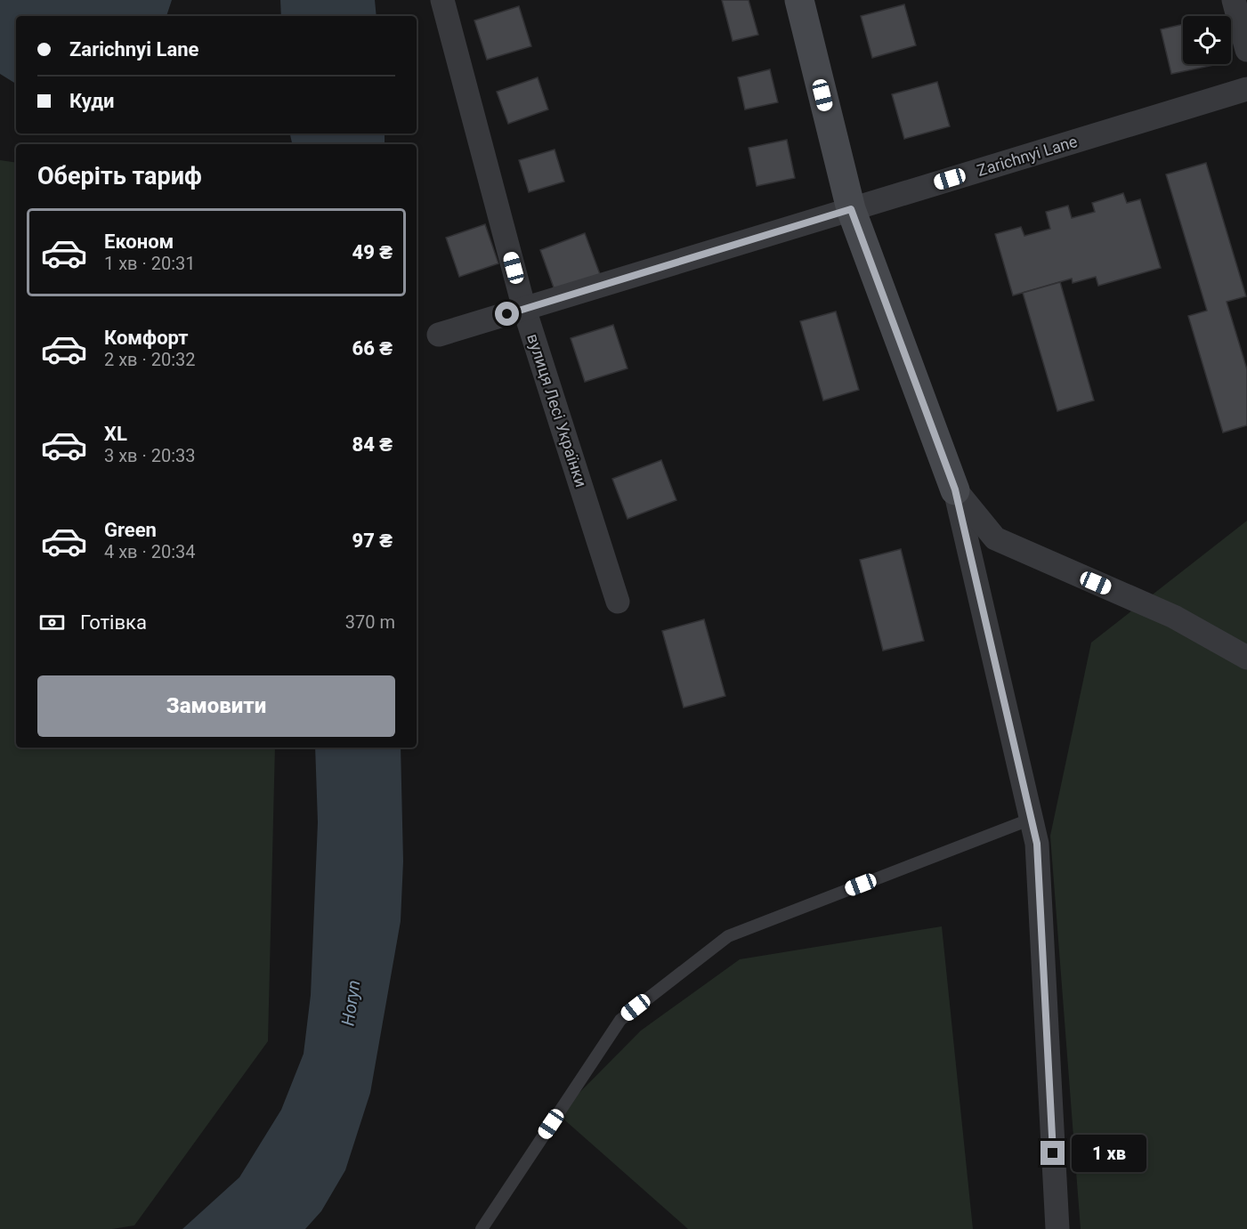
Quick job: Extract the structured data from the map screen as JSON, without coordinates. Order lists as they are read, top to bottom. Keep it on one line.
{"streets":{"street":["Zarichnyi Lane","вулиця Лесі Українки"]},"crossings":[["Zarichnyi Lane","вулиця Лесі Українки"]],"water":["Horyn"],"page":{"banner":["Zarichnyi Lane","Куди"],"heading":"Оберіть тариф","list":[{"name":"Економ","note":"1 хв · 20:31","value":"49 ₴"},{"name":"Комфорт","note":"2 хв · 20:32","value":"66 ₴"},{"name":"XL","note":"3 хв · 20:33","value":"84 ₴"},{"name":"Green","note":"4 хв · 20:34","value":"97 ₴"}],"pay":["Готівка","370 m"],"buttons":"Замовити","bubble":"1 хв"}}
